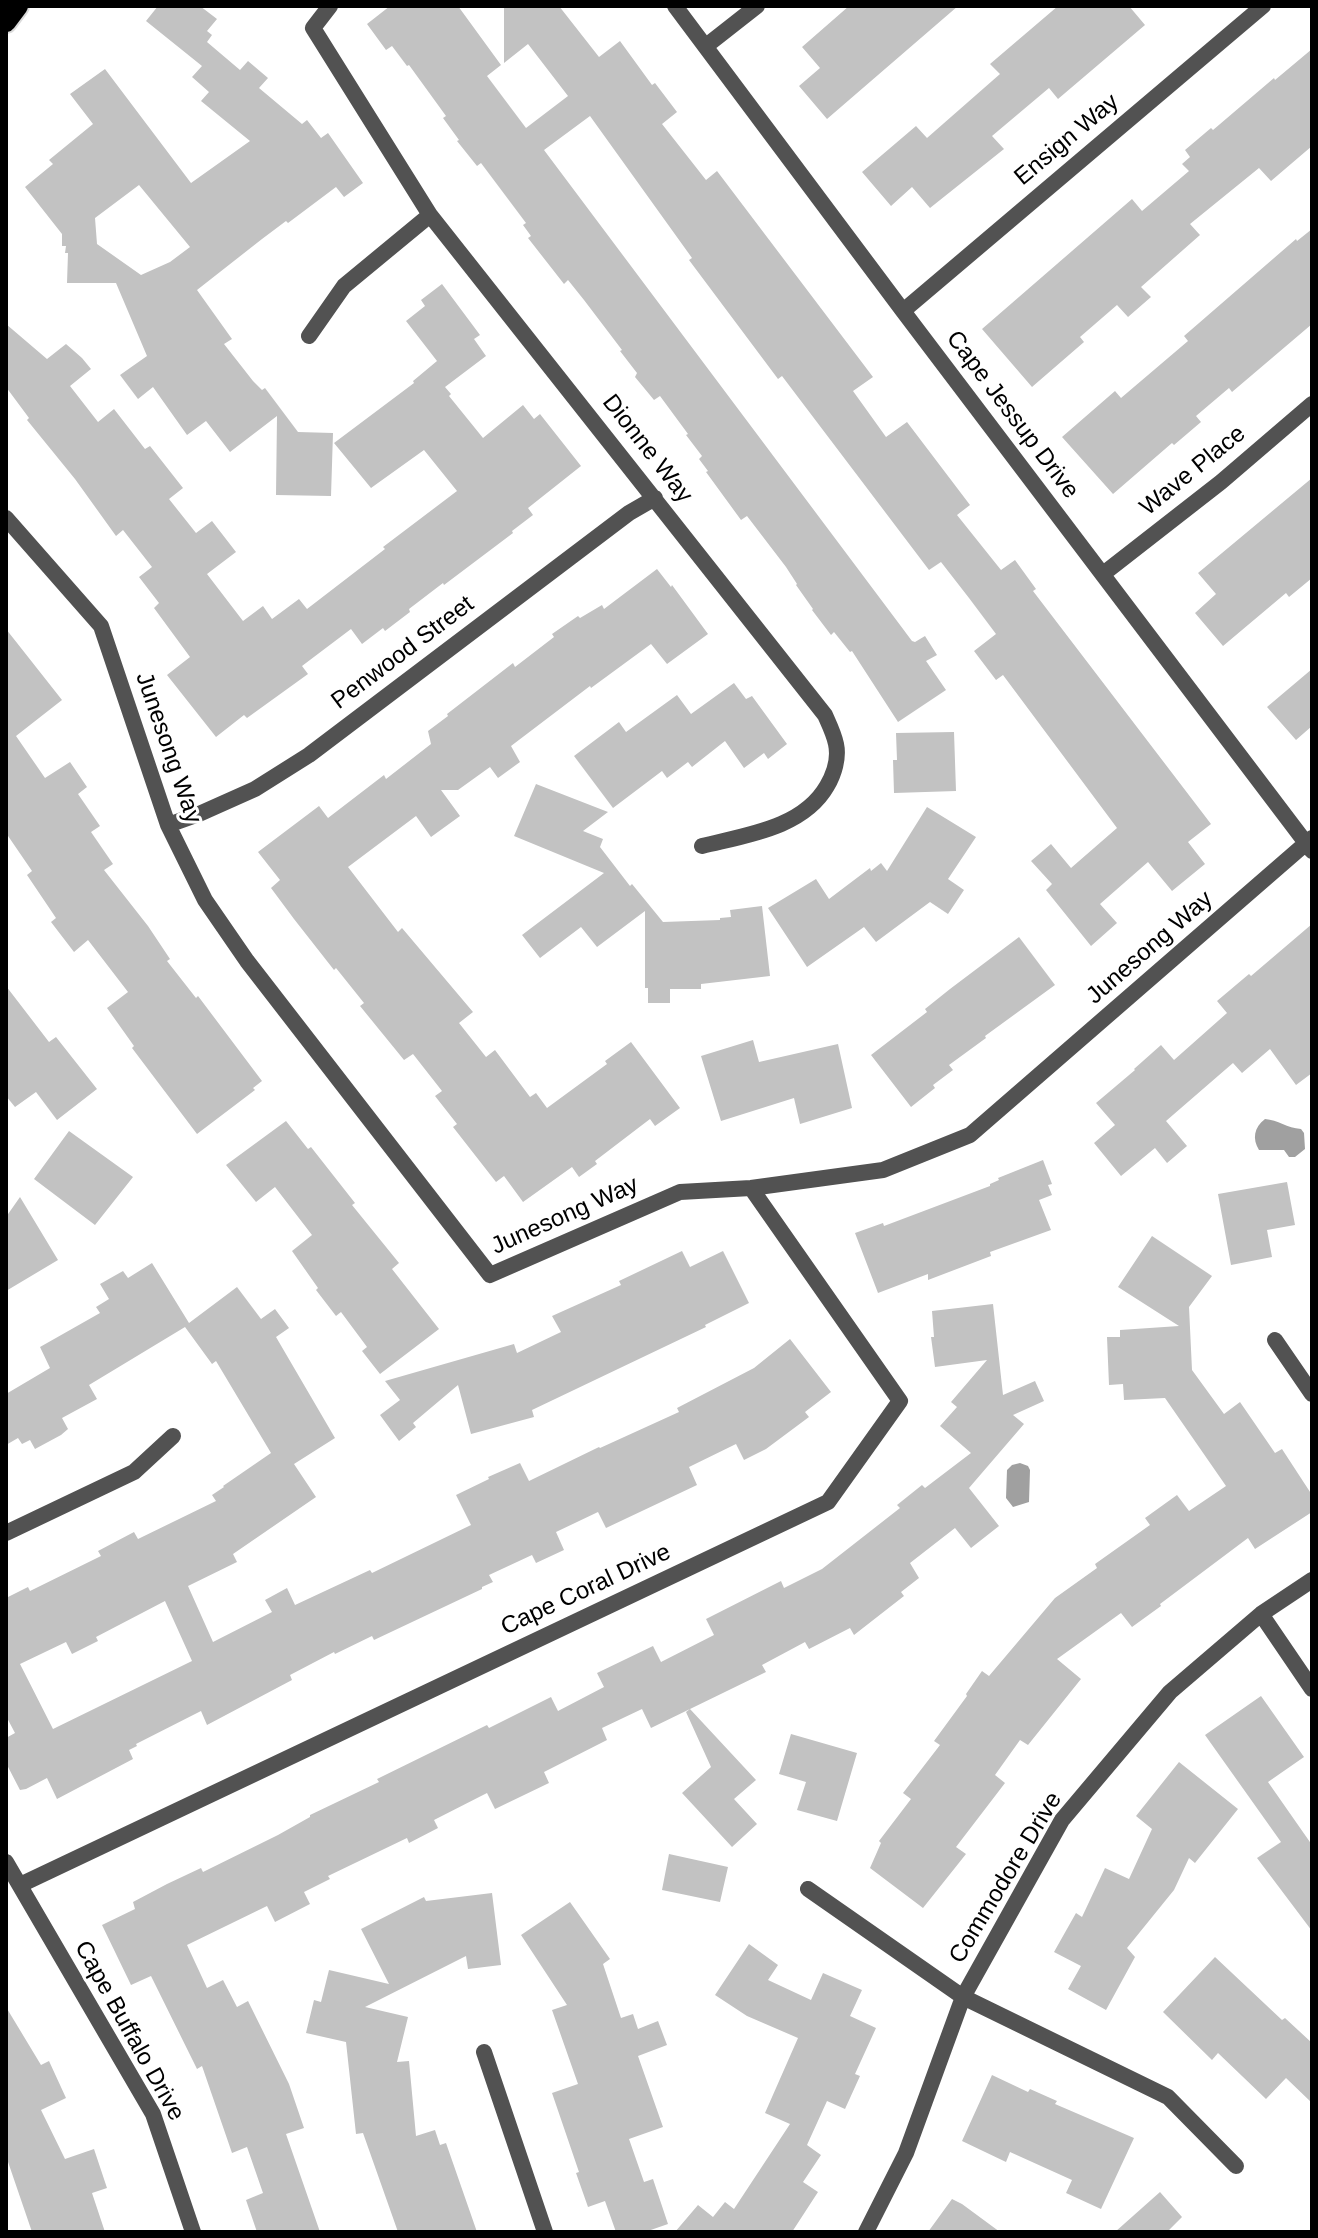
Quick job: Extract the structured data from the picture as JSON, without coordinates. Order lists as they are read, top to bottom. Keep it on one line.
{"streets":{"street":["Ensign Way","Cape Jessup Drive","Dionne Way","Wave Place","Penwood Street","Junesong Way","Cape Coral Drive","Commodore Drive","Cape Buffalo Drive"]},"crossings":[["Ensign Way","Cape Jessup Drive"],["Cape Jessup Drive","Wave Place"],["Cape Jessup Drive","Junesong Way"],["Dionne Way","Penwood Street"],["Penwood Street","Junesong Way"],["Junesong Way","Cape Coral Drive"],["Cape Coral Drive","Cape Buffalo Drive"]]}
